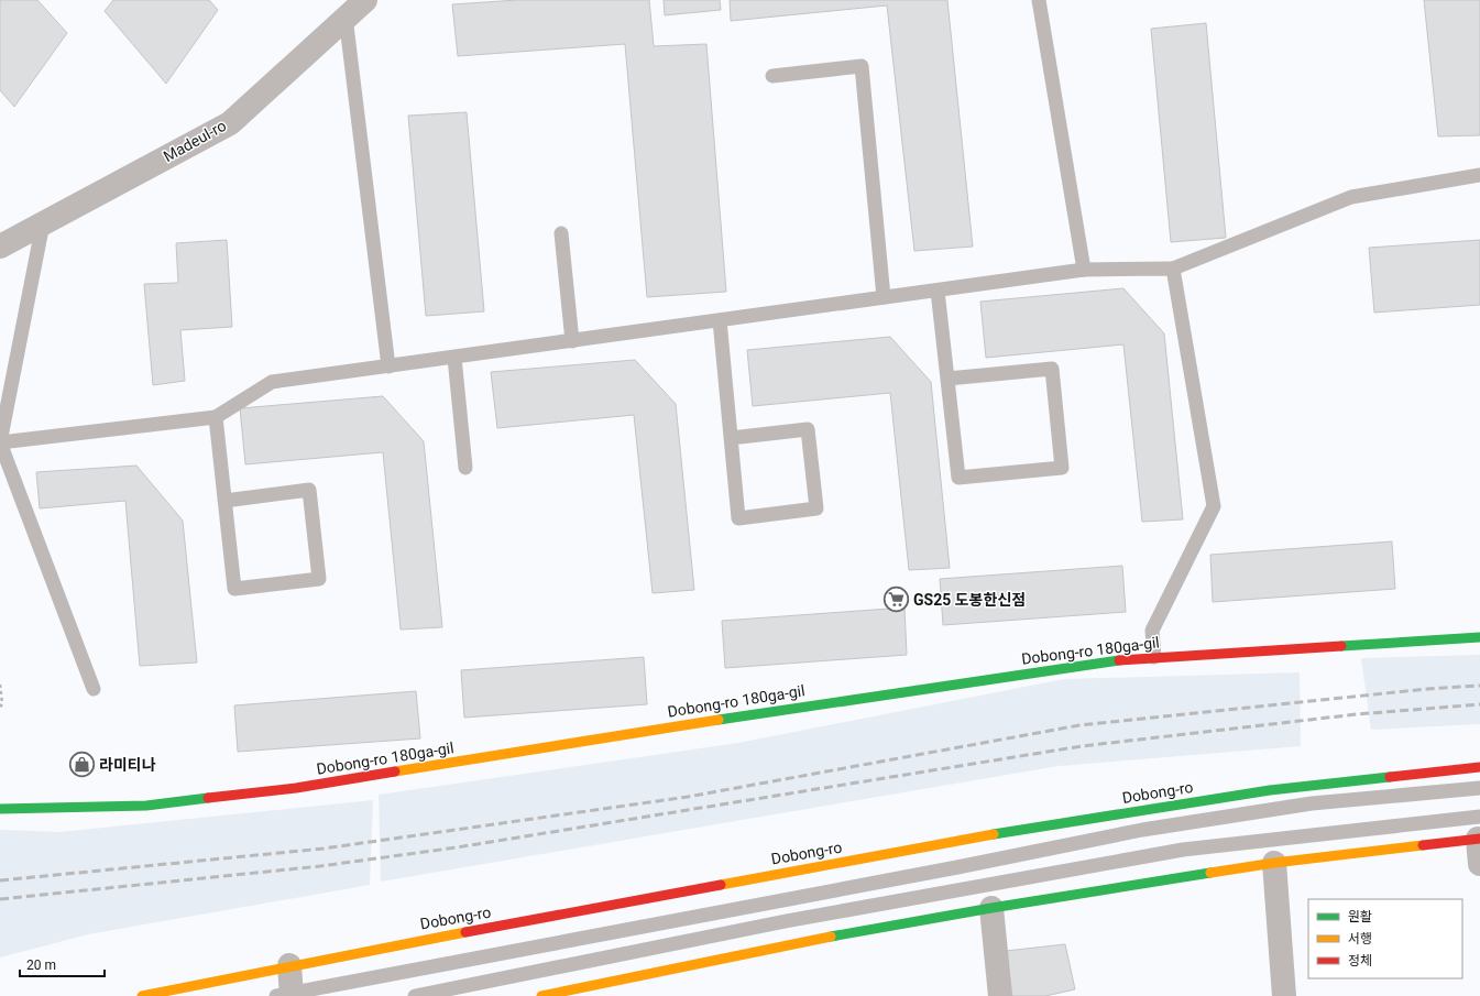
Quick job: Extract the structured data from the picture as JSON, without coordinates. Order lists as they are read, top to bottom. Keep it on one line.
{"streets":{"main road":["Dobong-ro 180ga-gil","Dobong-ro"],"street":["Madeul-ro"]},"places":{"supermarket":["GS25 도봉한신점"],"shop":["라미티나"]},"legend":["원활","서행","정체"],"scale_bar":"20 m"}
